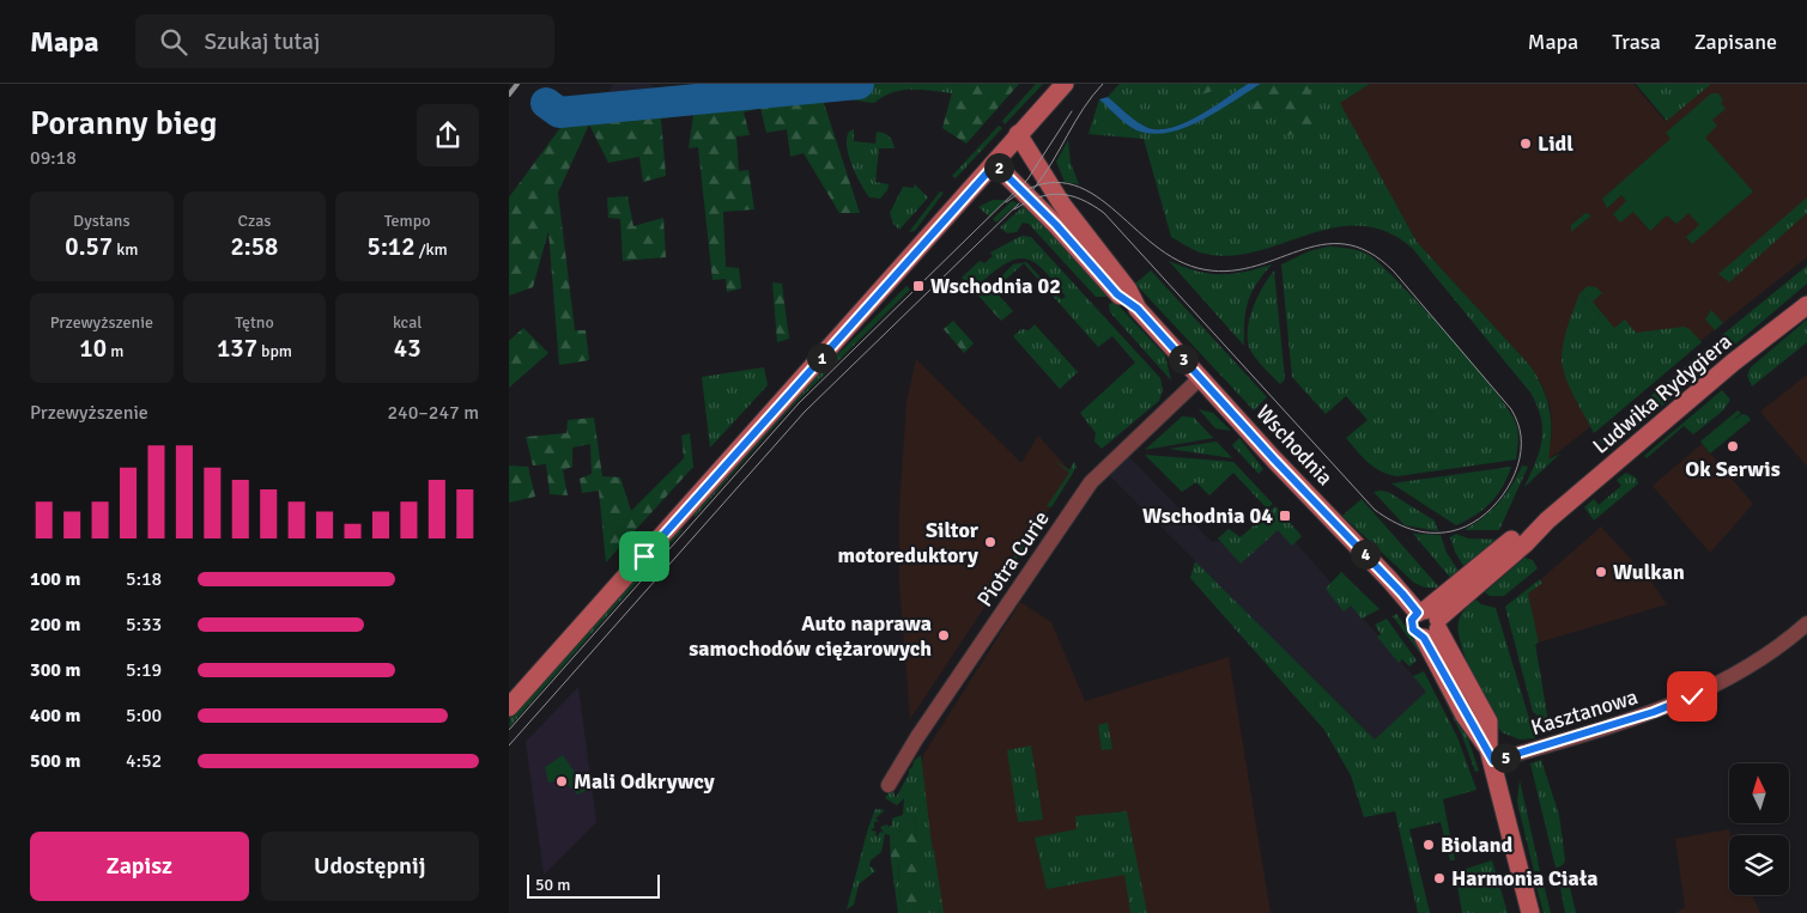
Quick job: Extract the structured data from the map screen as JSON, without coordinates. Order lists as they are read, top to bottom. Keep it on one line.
{"streets":{"street":["Ludwika Rydygiera","Wschodnia","Piotra Curie","Kasztanowa"]},"crossings":[["Ludwika Rydygiera","Wschodnia"],["Wschodnia","Piotra Curie"],["Wschodnia","Kasztanowa"]],"places":{"other":["Lidl","Ok Serwis","Siltor motoreduktory","Wulkan","Auto naprawa samochodów ciężarowych","Mali Odkrywcy","Bioland","Harmonia Ciała"],"transit":["Wschodnia 02","Wschodnia 04"]},"scale_bar":"50 m","north":"top","page":{"header":"Mapa","search":"Szukaj tutaj","nav":["Mapa","Trasa","Zapisane"],"heading":["Poranny bieg","09:18"],"pins":["2","1","3","4","5"],"stats":[["Dystans","0.57 km"],["Czas","2:58"],["Tempo","5:12 /km"],["Przewyższenie","10 m"],["Tętno","137 bpm"],["kcal","43"]],"chart":["Przewyższenie","240–247 m"],"list":[{"name":"100 m","note":"5:18"},{"name":"200 m","note":"5:33"},{"name":"300 m","note":"5:19"},{"name":"400 m","note":"5:00"},{"name":"500 m","note":"4:52"}],"buttons":["Zapisz","Udostępnij"],"scale":"50 m"}}
